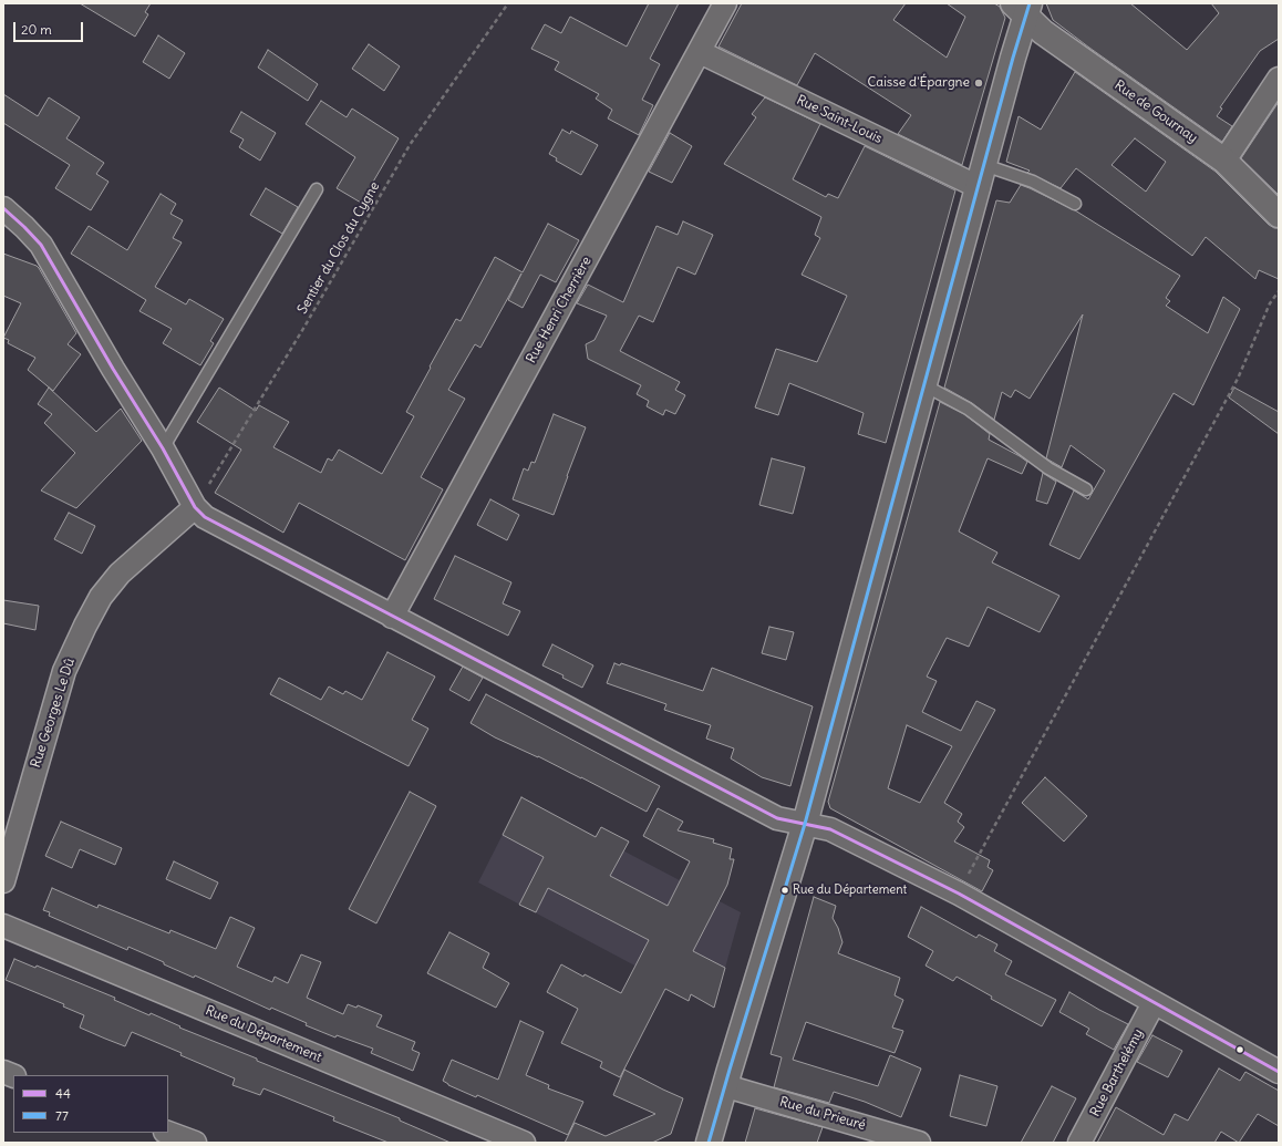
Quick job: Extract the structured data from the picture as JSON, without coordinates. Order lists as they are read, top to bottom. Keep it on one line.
{"streets":{"main road":["Rue de Gournay"],"street":["Rue Saint-Louis","Rue Henri Cherrière","Rue Georges Le Dû","Rue du Département","Rue Barthelémy","Rue du Prieuré"],"path":["Sentier du Clos du Cygne"]},"crossings":[["Rue Saint-Louis","Rue Henri Cherrière"],["Sentier du Clos du Cygne","Rue Georges Le Dû"]],"places":["Caisse d'Épargne","Rue du Département"],"lines":["transit line 77","transit line 44"],"legend":["44","77"],"scale_bar":"20 m"}
